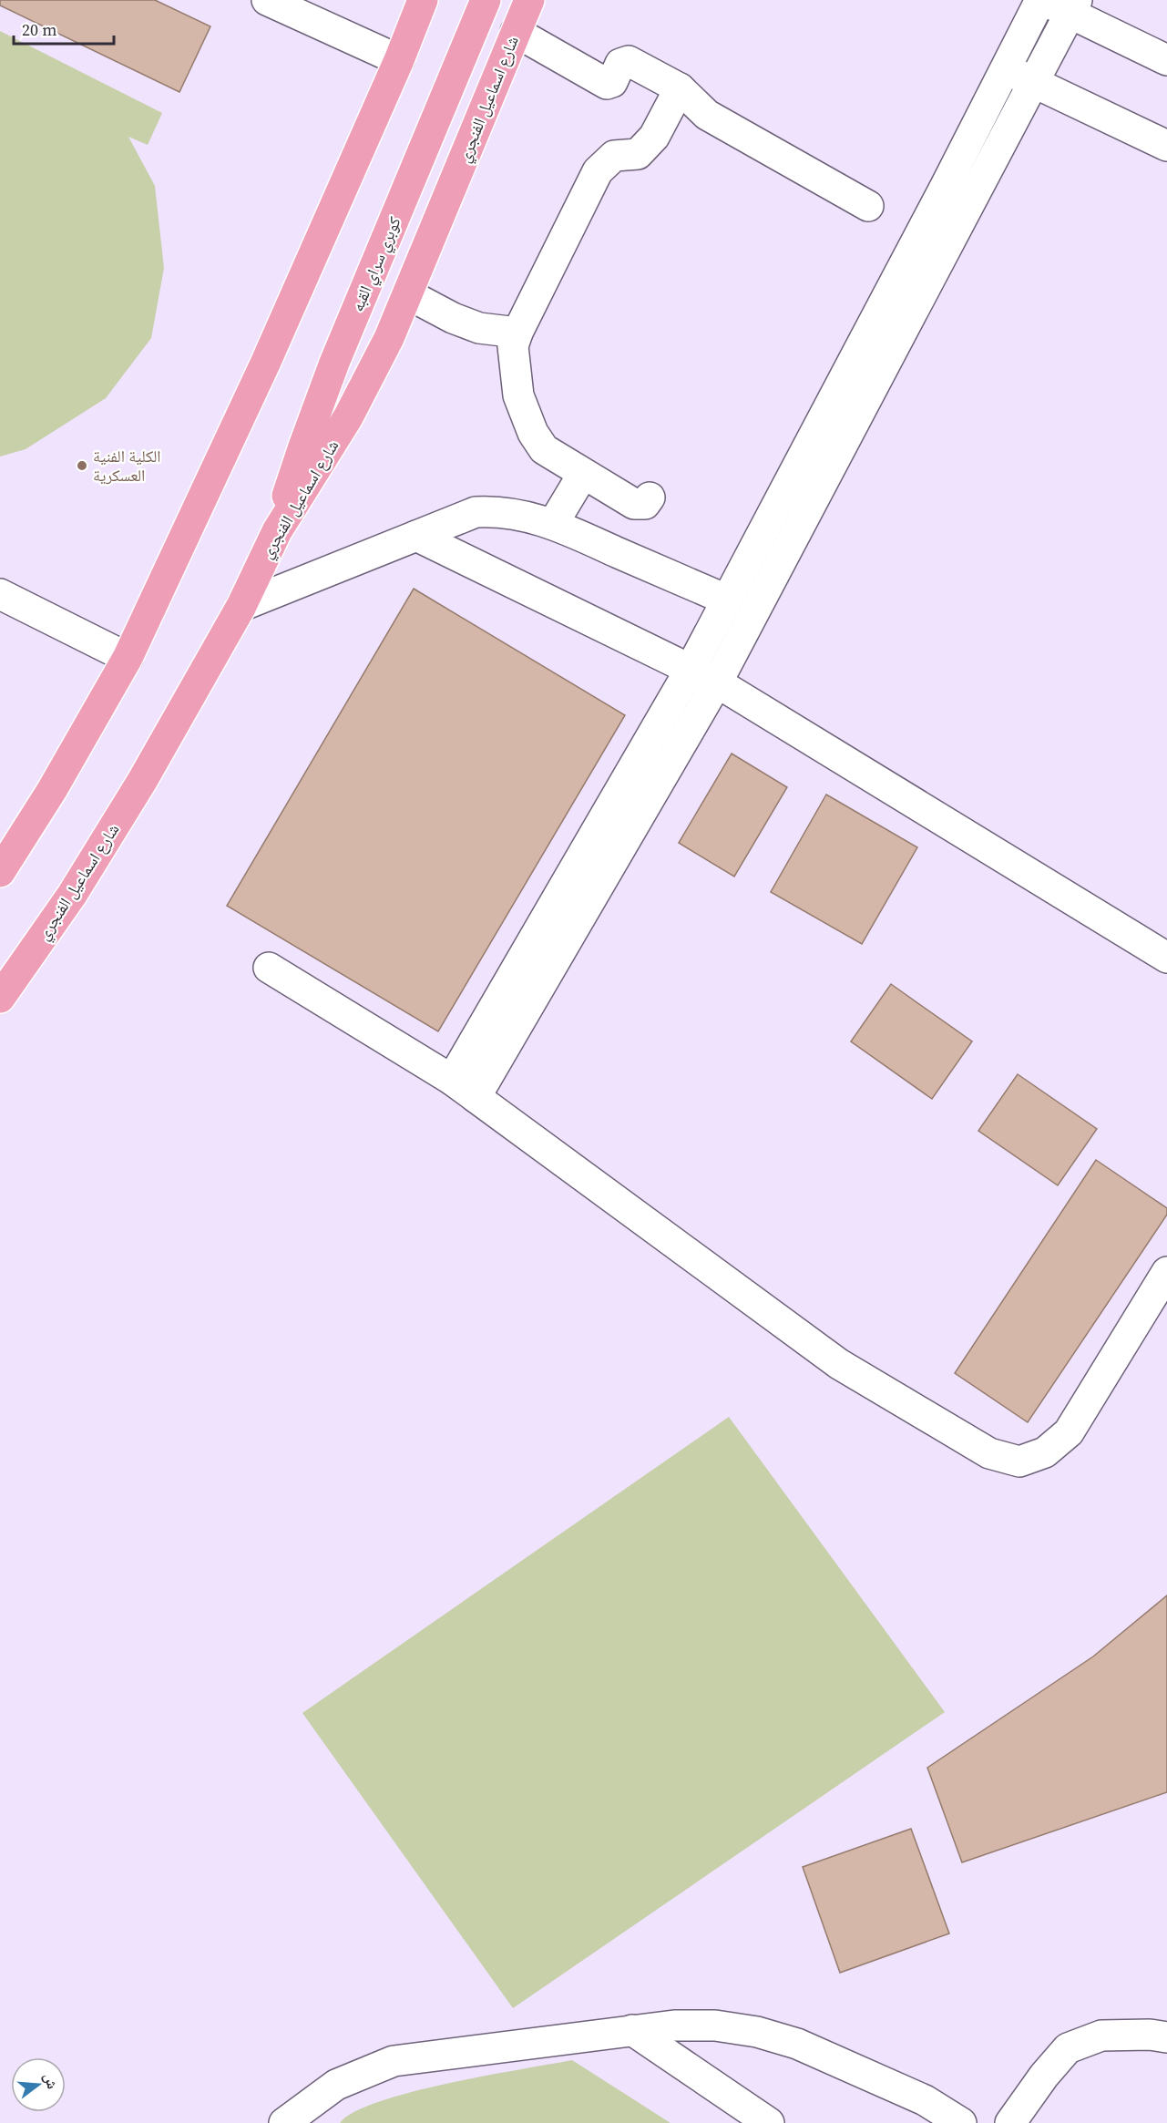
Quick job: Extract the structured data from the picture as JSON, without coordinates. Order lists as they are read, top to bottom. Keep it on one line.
{"streets":{"main road":["شارع اسماعيل الفنجري","كوبري سراي القبه"]},"crossings":[["شارع اسماعيل الفنجري","كوبري سراي القبه"]],"places":["الكلية الفنية العسكرية"],"scale_bar":"20 m","north":"right"}
